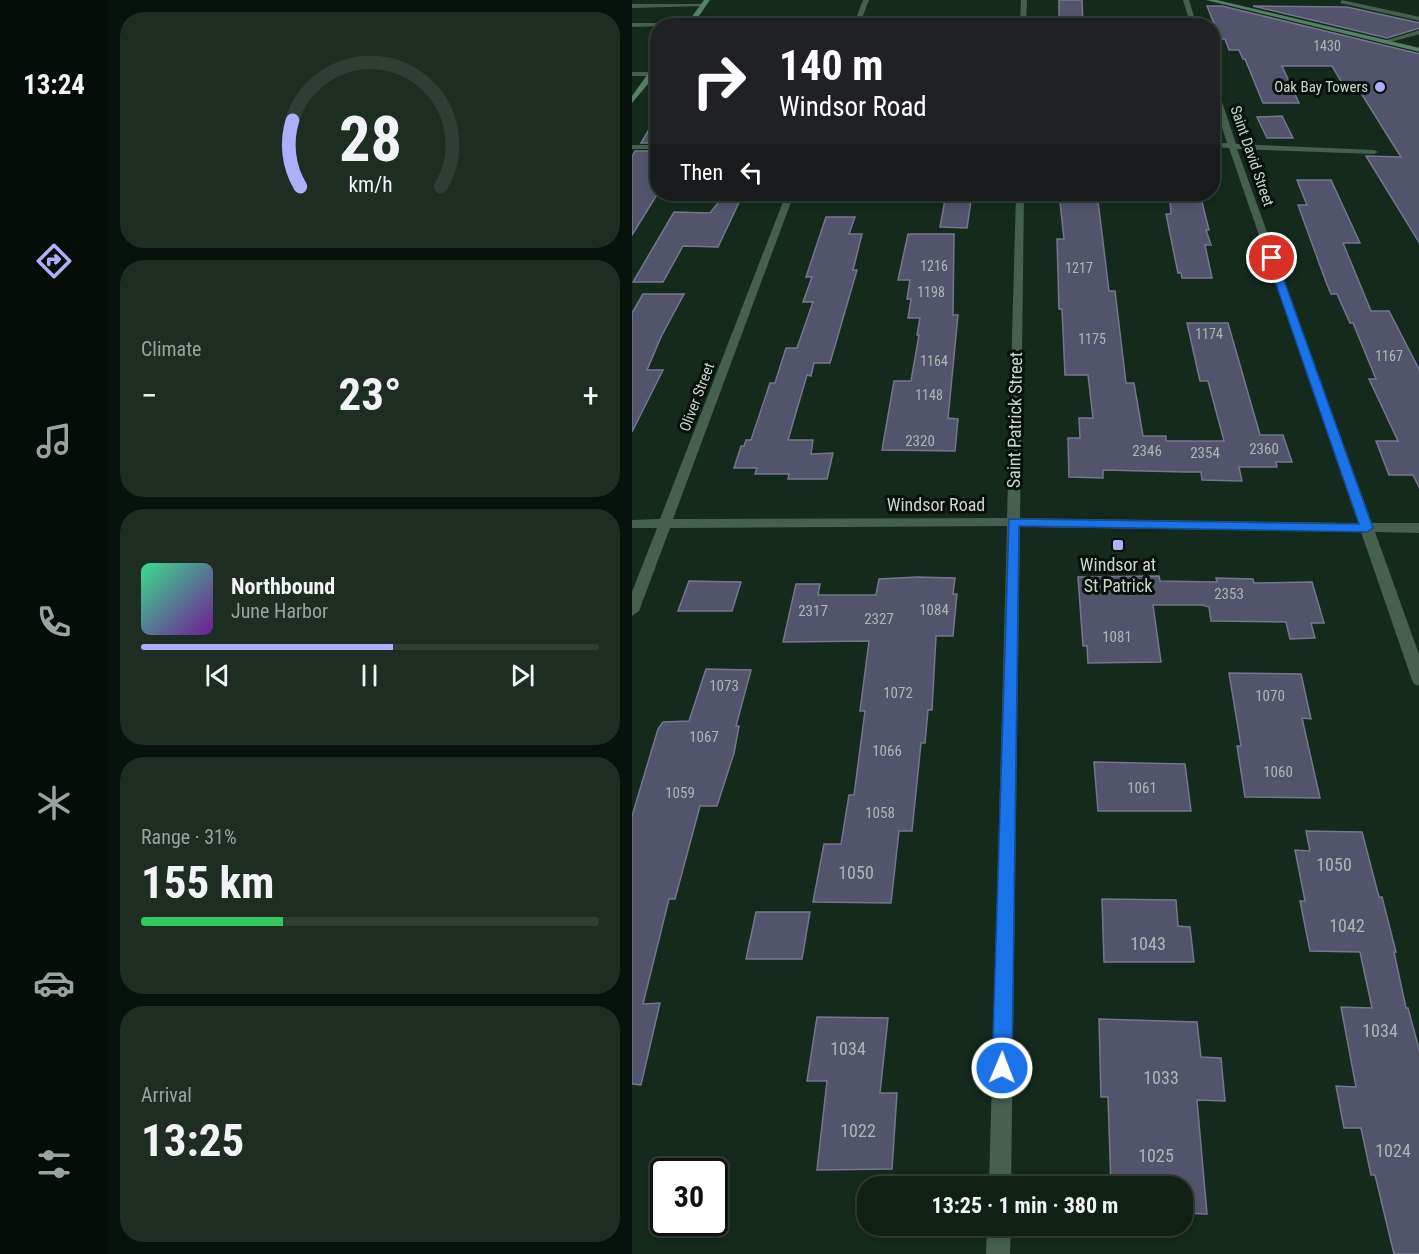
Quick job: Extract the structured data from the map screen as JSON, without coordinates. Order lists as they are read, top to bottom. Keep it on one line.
{"streets":{"street":["Saint David Street","Oliver Street","Saint Patrick Street","Windsor Road"]},"crossings":[["Saint David Street","Windsor Road"],["Oliver Street","Windsor Road"],["Saint Patrick Street","Windsor Road"]],"places":{"other":["Oak Bay Towers"],"transit":["Windsor at St Patrick"]},"house_numbers":["1430","1216","1217","1198","1174","1175","1167","1164","1148","2320","2360","2346","2354","2353","1084","2317","2327","1081","1073","1072","1070","1067","1066","1060","1061","1059","1058","1050","1050","1042","1043","1034","1034","1033","1022","1024","1025"],"page":{"tabs":"13:24","turn":["140 m","Windsor Road"],"then":"Then","tile":["Climate",["Range · 31%","155 km"],["Arrival","13:25"]],"heat":["−","23°","+"],"song":["Northbound","June Harbor"],"limit":"30","trip":"13:25 · 1 min · 380 m","gauge":["28","km/h"]}}
